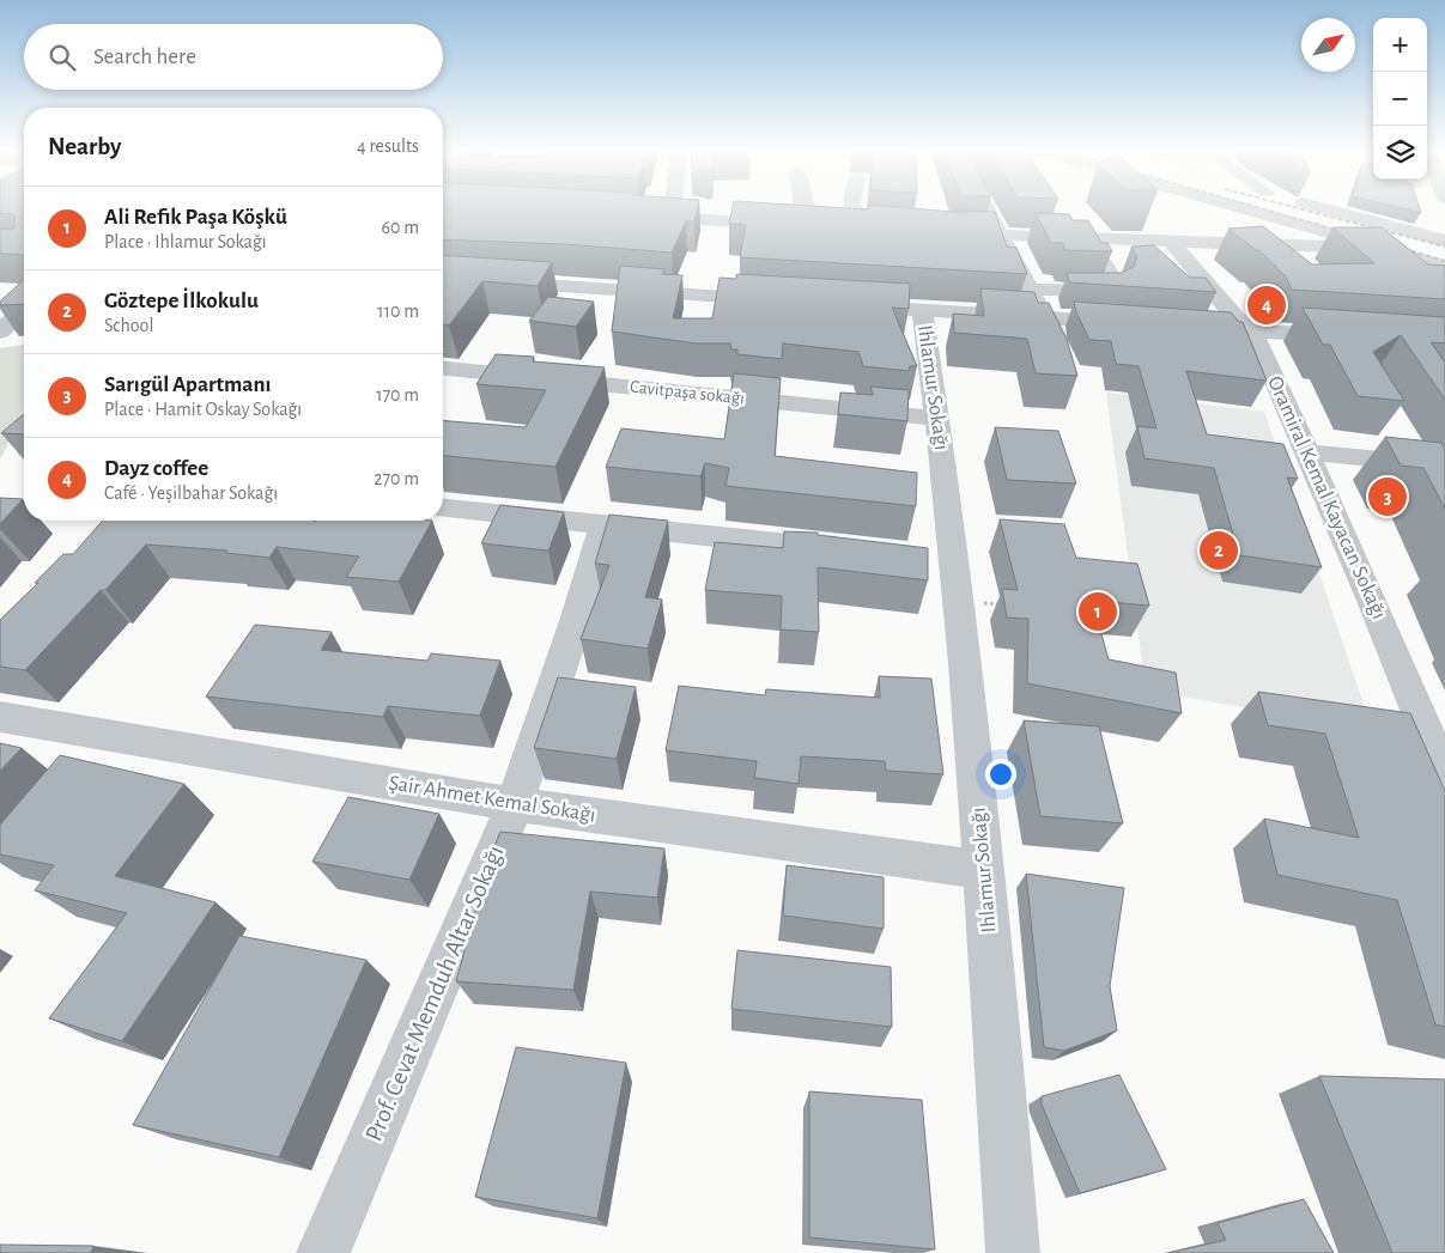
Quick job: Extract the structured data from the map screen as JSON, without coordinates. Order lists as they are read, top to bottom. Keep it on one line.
{"streets":{"street":["Ihlamur Sokağı","Cavitpaşa sokağı","Oramiral Kemal Kayacan Sokağı","Şair Ahmet Kemal Sokağı","Prof. Cevat Memduh Altar Sokağı"]},"crossings":[["Ihlamur Sokağı","Cavitpaşa sokağı"],["Ihlamur Sokağı","Şair Ahmet Kemal Sokağı"],["Şair Ahmet Kemal Sokağı","Prof. Cevat Memduh Altar Sokağı"]],"north":"top right","page":{"map_buttons":["+","−"],"search":"Search here","heading":["Nearby","4 results"],"list":[{"mark":"1","name":"Ali Refik Paşa Köşkü","note":"Place · Ihlamur Sokağı","value":"60 m"},{"mark":"2","name":"Göztepe İlkokulu","note":"School","value":"110 m"},{"mark":"3","name":"Sarıgül Apartmanı","note":"Place · Hamit Oskay Sokağı","value":"170 m"},{"mark":"4","name":"Dayz coffee","note":"Café · Yeşilbahar Sokağı","value":"270 m"}],"pins":["4","3","2","1"]}}
